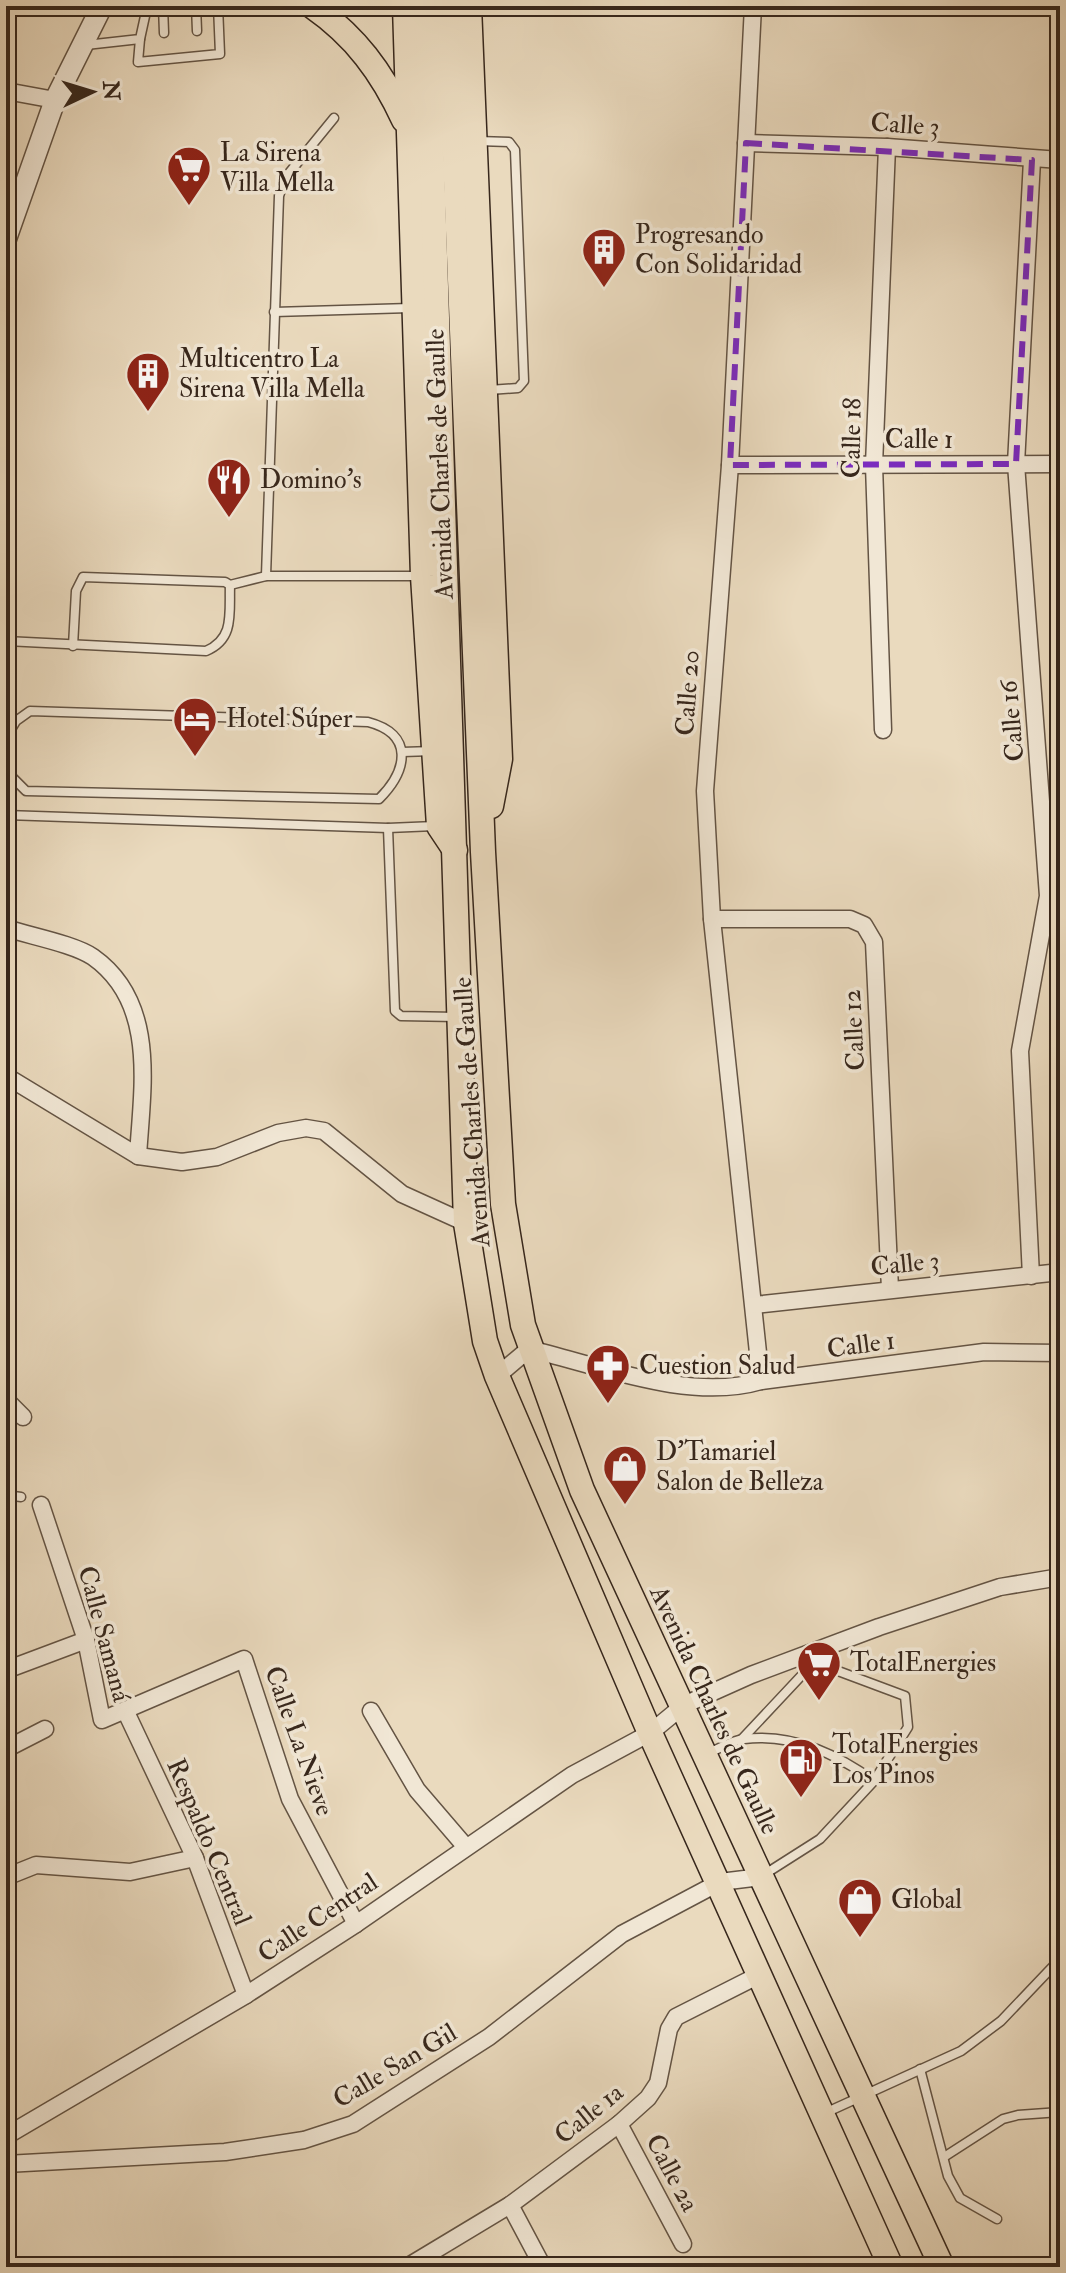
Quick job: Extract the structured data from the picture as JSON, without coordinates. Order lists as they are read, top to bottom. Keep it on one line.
{"streets":{"main road":["Avenida Charles de Gaulle"],"street":["Calle 3","Calle 18","Calle 1","Calle 20","Calle 16","Calle 12","Calle Samaná","Calle La Nieve","Respaldo Central","Calle Central","Calle San Gil","Calle 1a","Calle 2a"]},"crossings":[["Calle 3","Calle 18"],["Calle 3","Calle 20"],["Calle 3","Calle 16"],["Calle 3","Calle 12"],["Calle 18","Calle 1"],["Calle 1","Avenida Charles de Gaulle"],["Calle 1","Calle 20"],["Calle 1","Calle 16"],["Avenida Charles de Gaulle","Calle Central"],["Avenida Charles de Gaulle","Calle San Gil"],["Avenida Charles de Gaulle","Calle 1a"],["Calle 20","Calle 12"],["Calle Samaná","Calle La Nieve"],["Calle Samaná","Respaldo Central"],["Calle La Nieve","Calle Central"],["Respaldo Central","Calle Central"],["Calle 1a","Calle 2a"]],"places":{"supermarket":["La Sirena Villa Mella","TotalEnergies"],"building":["Progresando Con Solidaridad","Multicentro La Sirena Villa Mella"],"restaurant":["Domino's"],"hotel":["Hotel Súper"],"pharmacy":["Cuestion Salud"],"shop":["D'Tamariel Salon de Belleza","Global"],"fuel station":["TotalEnergies Los Pinos"]},"north":"right"}
